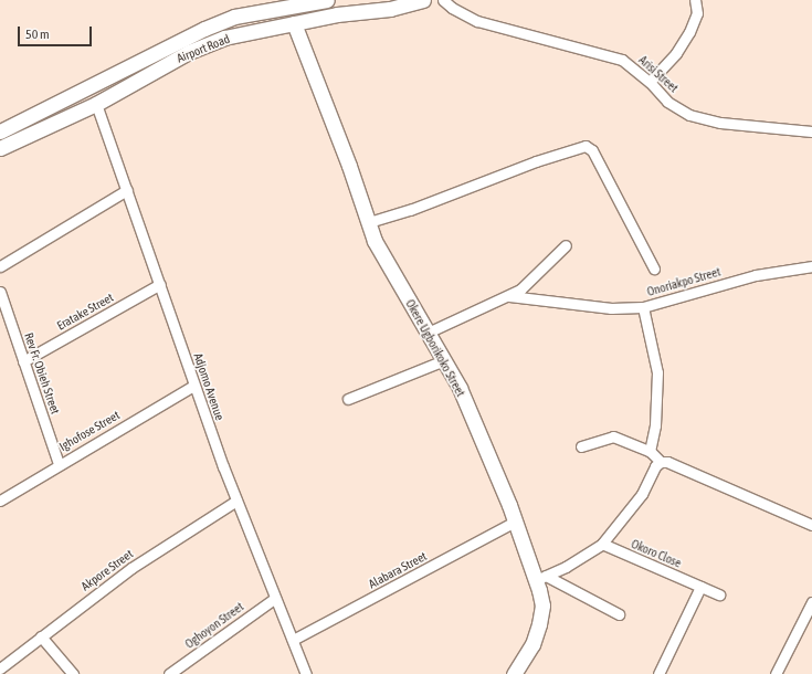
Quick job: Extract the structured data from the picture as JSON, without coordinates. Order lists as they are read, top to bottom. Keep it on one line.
{"streets":{"main road":["Airport Road","Okere Ugborikoko Street"],"street":["Arisi Street","Onoriakpo Street","Eratake Street","Rev Fr. Obieh Street","Adjomo Avenue","Ighofose Street","Okoro Close","Akpore Street","Alabara Street","Oghoyon Street"]},"crossings":[["Airport Road","Okere Ugborikoko Street"],["Airport Road","Adjomo Avenue"],["Eratake Street","Rev Fr. Obieh Street"],["Eratake Street","Adjomo Avenue"],["Okere Ugborikoko Street","Alabara Street"],["Rev Fr. Obieh Street","Ighofose Street"],["Adjomo Avenue","Ighofose Street"],["Adjomo Avenue","Akpore Street"],["Adjomo Avenue","Alabara Street"],["Adjomo Avenue","Oghoyon Street"]],"scale_bar":"50 m"}
